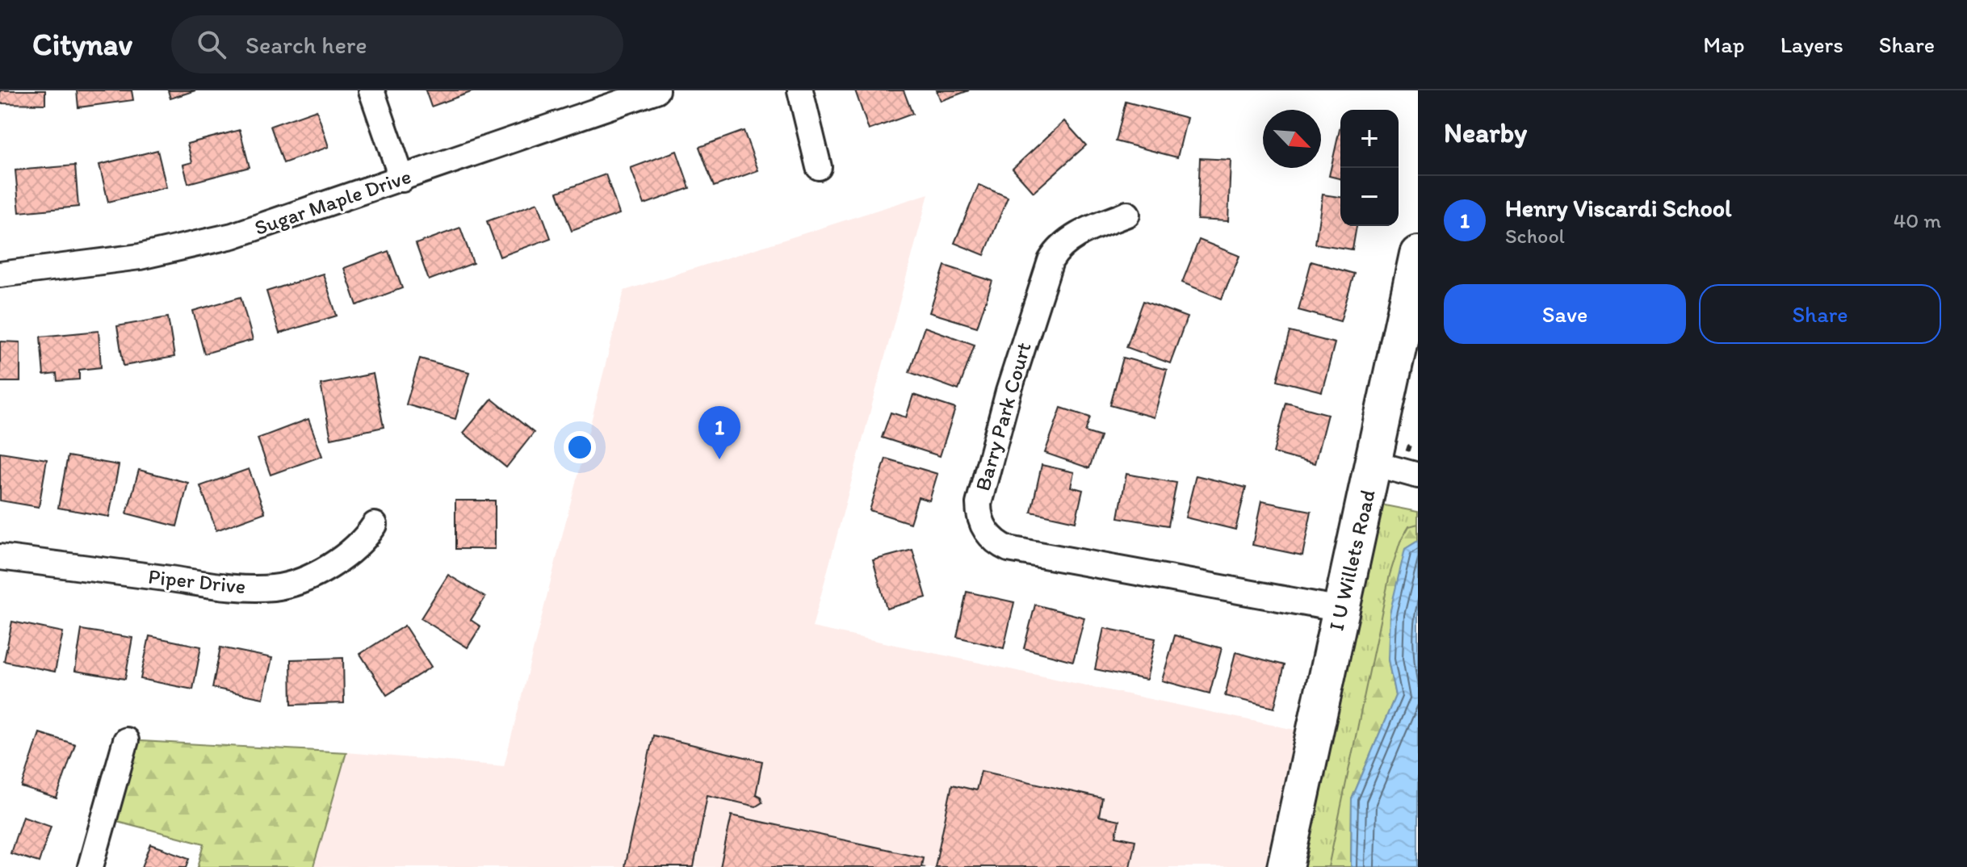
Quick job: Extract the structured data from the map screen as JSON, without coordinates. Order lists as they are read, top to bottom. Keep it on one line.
{"streets":{"main road":["I U Willets Road"],"street":["Sugar Maple Drive","Barry Park Court","Piper Drive"]},"crossings":[["Barry Park Court","I U Willets Road"]],"north":"bottom right","page":{"header":"Citynav","search":"Search here","nav":["Map","Layers","Share"],"heading":"Nearby","map_buttons":["+","−"],"list":[{"mark":"1","name":"Henry Viscardi School","note":"School","value":"40 m"}],"buttons":["Save","Share"],"pins":"1"}}
